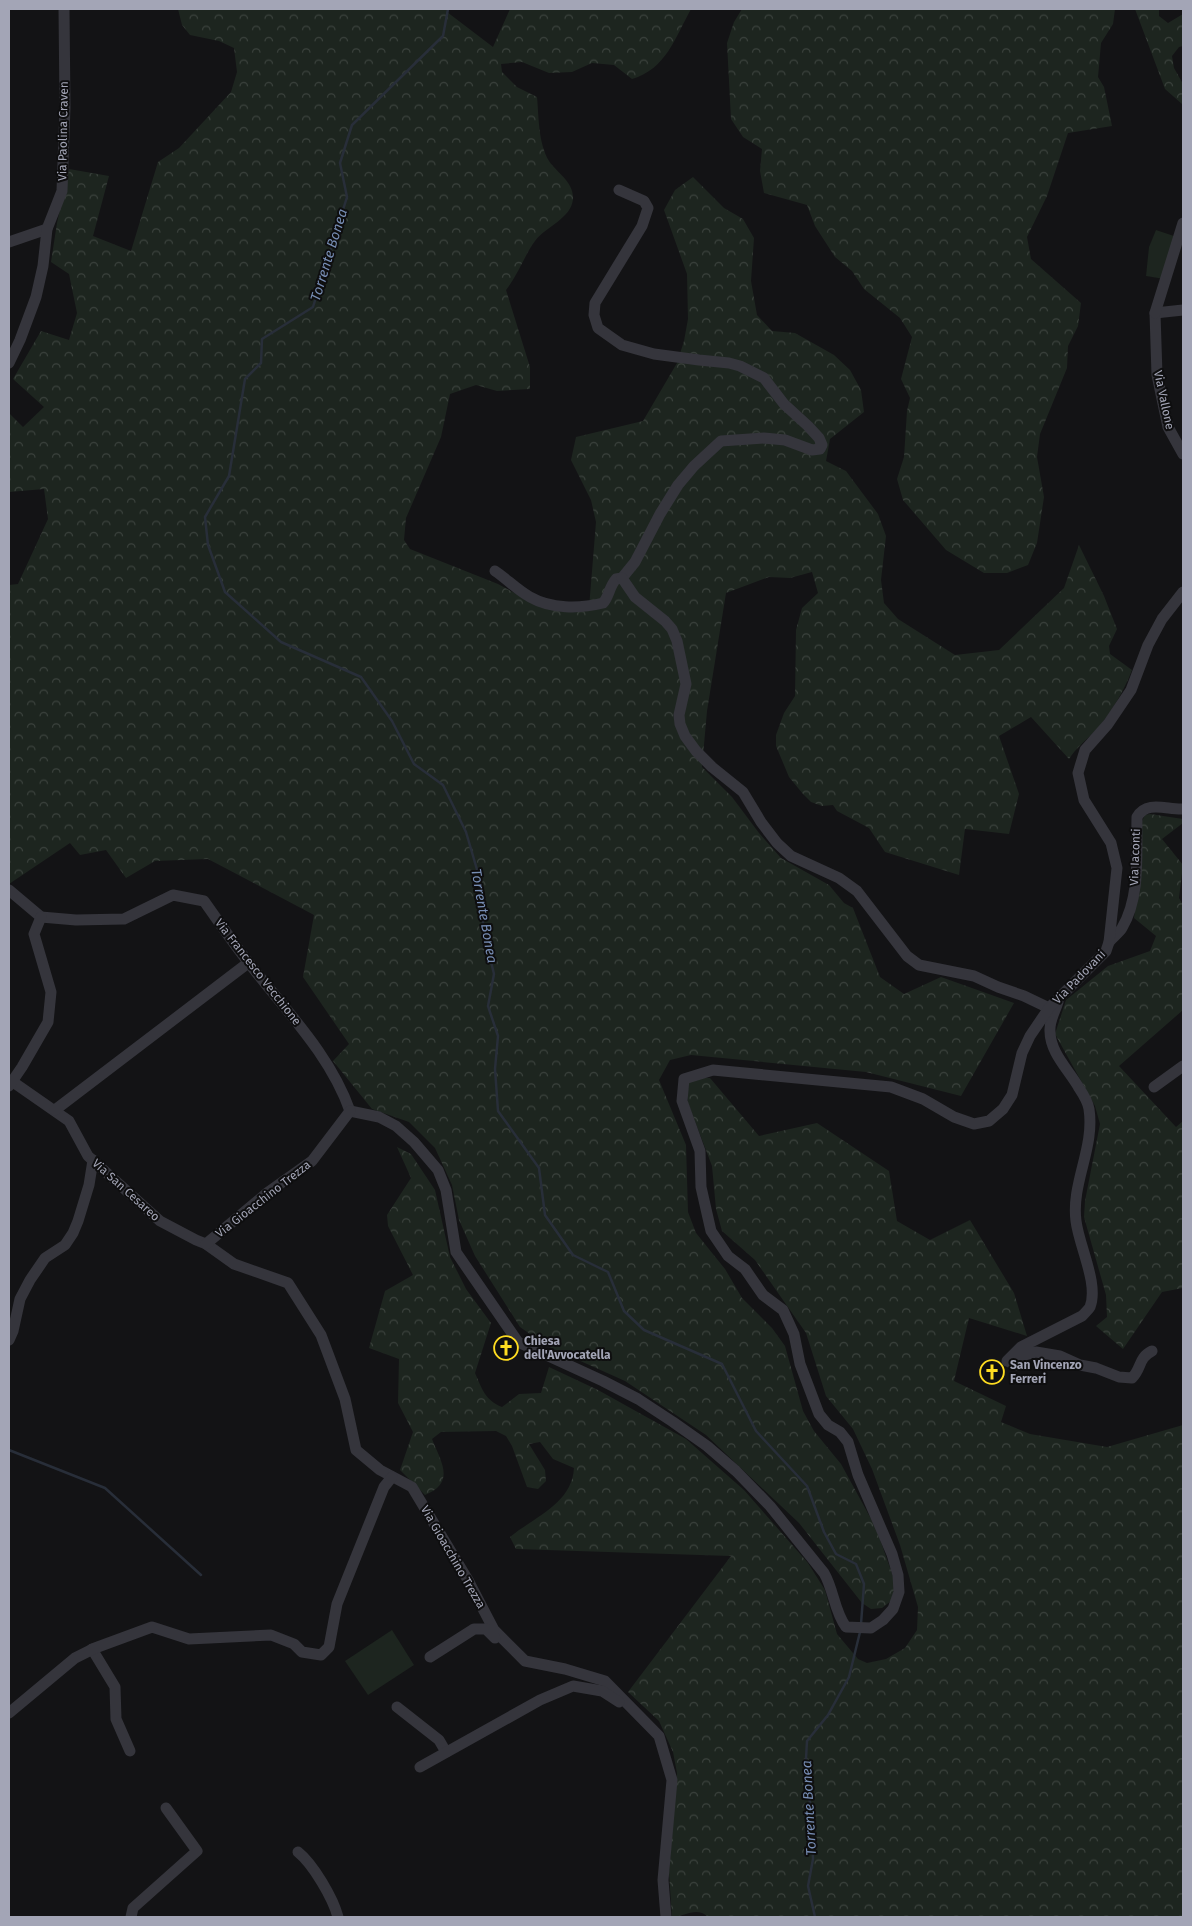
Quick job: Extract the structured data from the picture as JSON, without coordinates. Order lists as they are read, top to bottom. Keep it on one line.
{"streets":{"street":["Via Paolina Craven","Via Vallone","Via Iaconti","Via Francesco Vecchione","Via Padovani","Via San Cesareo","Via Gioacchino Trezza"]},"crossings":[["Via Iaconti","Via Padovani"],["Via Francesco Vecchione","Via Padovani"],["Via Francesco Vecchione","Via San Cesareo"],["Via Francesco Vecchione","Via Gioacchino Trezza"],["Via Padovani","Via Gioacchino Trezza"],["Via San Cesareo","Via Gioacchino Trezza"]],"water":["Torrente Bonea"],"places":{"church":["Chiesa dell'Avvocatella","San Vincenzo Ferreri"]}}
